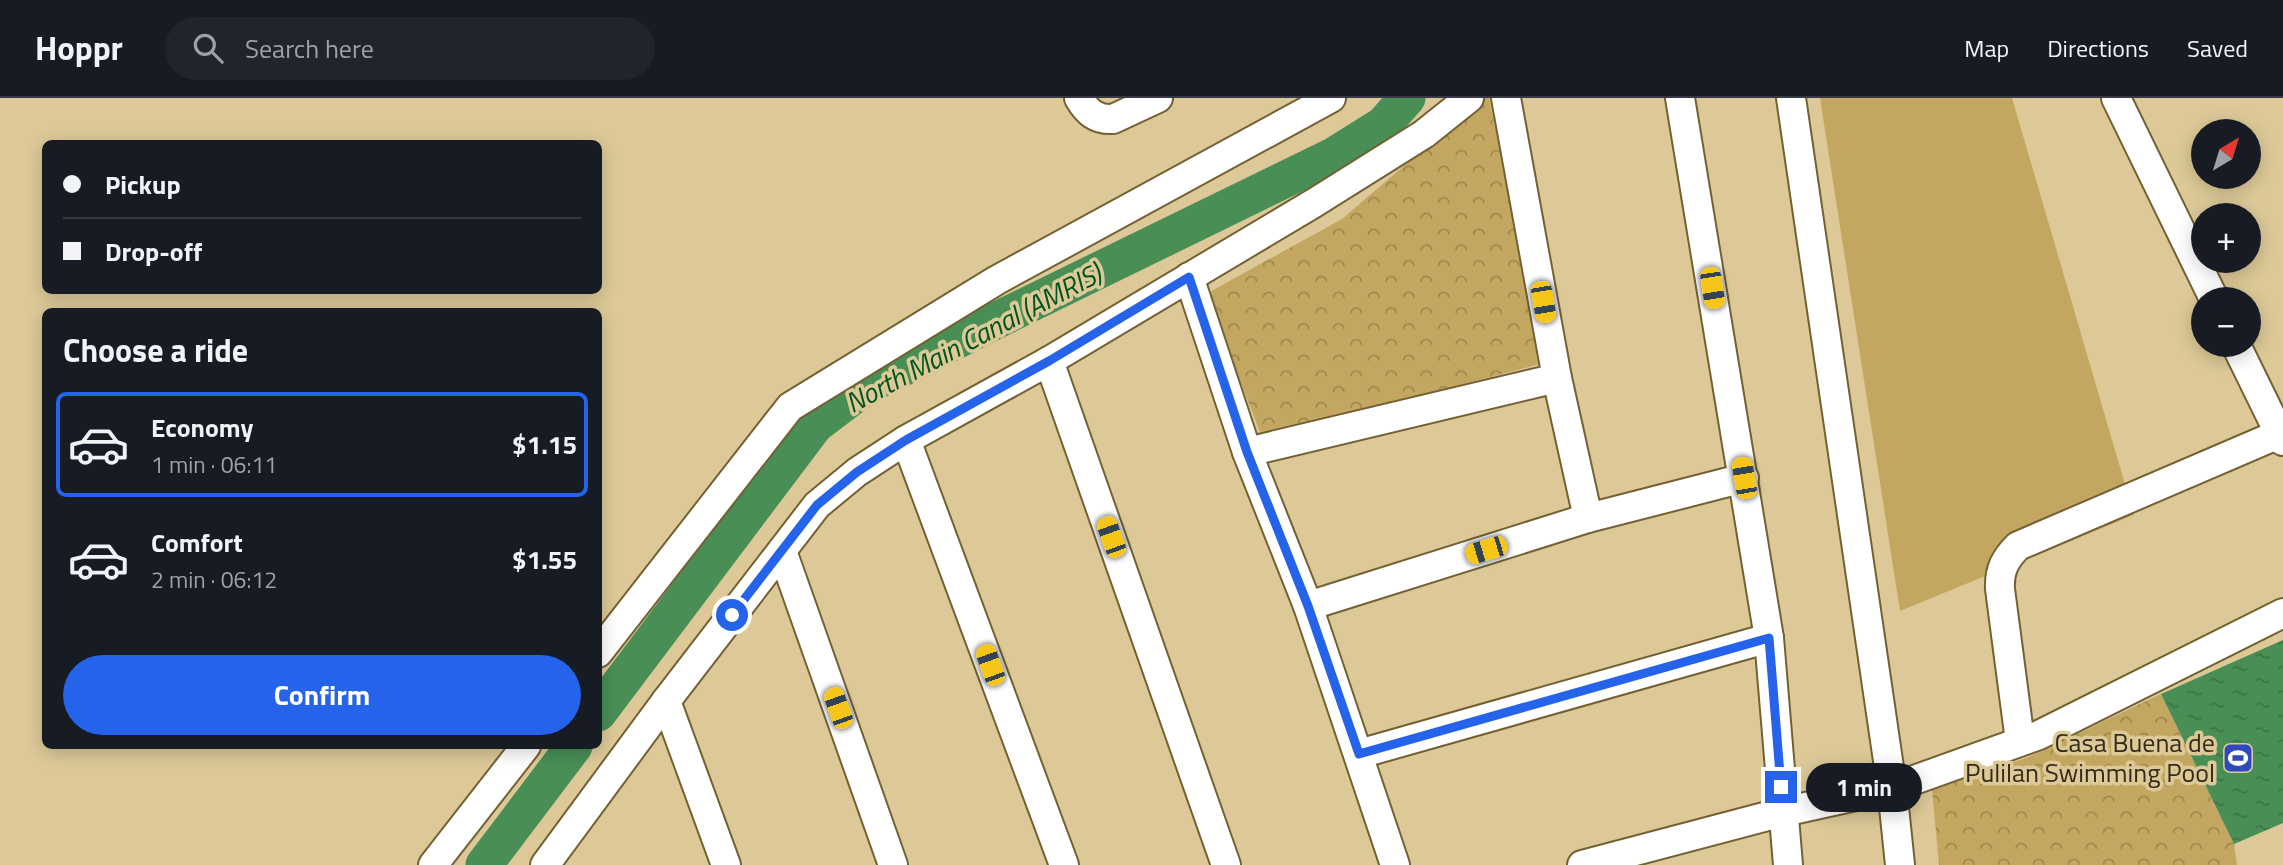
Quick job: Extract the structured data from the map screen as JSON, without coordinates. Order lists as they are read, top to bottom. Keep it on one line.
{"water":["North Main Canal (AMRIS)"],"places":{"sports":["Casa Buena de Pulilan Swimming Pool"]},"north":"top right","page":{"header":"Hoppr","search":"Search here","nav":["Map","Directions","Saved"],"map_buttons":["+","−"],"banner":["Pickup","Drop-off"],"heading":"Choose a ride","list":[{"name":"Economy","note":"1 min · 06:11","value":"$1.15"},{"name":"Comfort","note":"2 min · 06:12","value":"$1.55"}],"buttons":"Confirm","bubble":"1 min"}}
